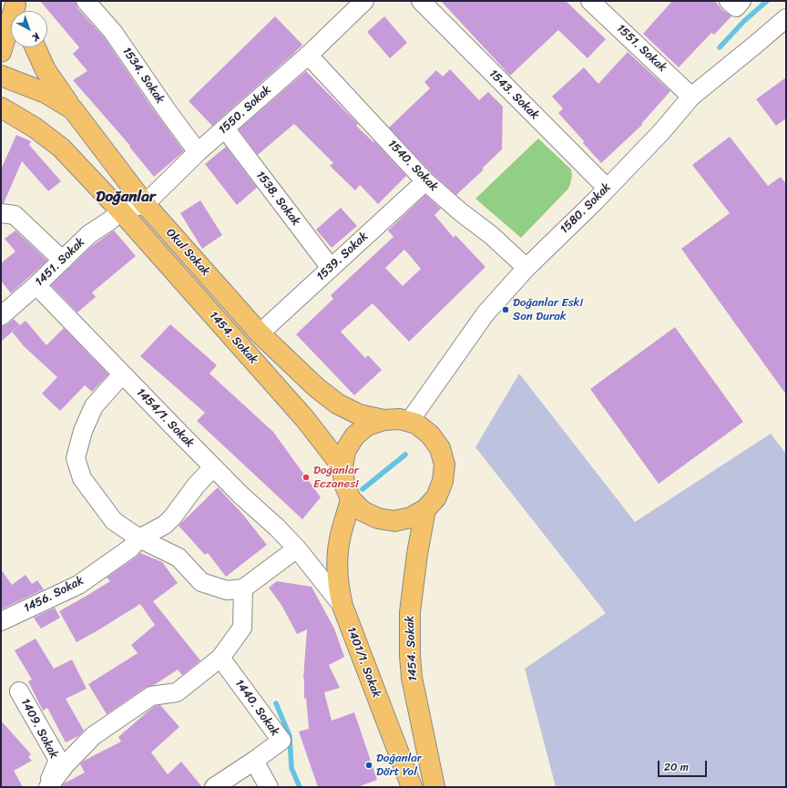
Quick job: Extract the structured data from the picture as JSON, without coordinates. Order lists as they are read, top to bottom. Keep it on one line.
{"streets":{"main road":["Okul Sokak","1454. Sokak","1401/1. Sokak"],"street":["1551. Sokak","1534. Sokak","1543. Sokak","1550. Sokak","1540. Sokak","1538. Sokak","1580. Sokak","1539. Sokak","1451. Sokak","1454/1. Sokak","1456. Sokak","1440. Sokak","1409. Sokak"]},"crossings":[["1551. Sokak","1580. Sokak"],["1534. Sokak","1550. Sokak"],["1543. Sokak","1580. Sokak"],["1550. Sokak","1540. Sokak"],["1550. Sokak","1538. Sokak"],["1550. Sokak","Okul Sokak"],["1550. Sokak","1451. Sokak"],["1550. Sokak","1454. Sokak"],["1540. Sokak","1580. Sokak"],["1540. Sokak","1539. Sokak"],["1538. Sokak","1539. Sokak"],["1580. Sokak","Okul Sokak"],["1580. Sokak","1454. Sokak"],["Okul Sokak","1539. Sokak"],["Okul Sokak","1454. Sokak"],["1451. Sokak","1454. Sokak"],["1451. Sokak","1454/1. Sokak"],["1454/1. Sokak","1456. Sokak"],["1454/1. Sokak","1401/1. Sokak"]],"districts":["Doğanlar"],"places":["Doğanlar Eski Son Durak","Doğanlar Eczanesi","Doğanlar Dört Yol"],"scale_bar":"20 m","north":"bottom right"}
